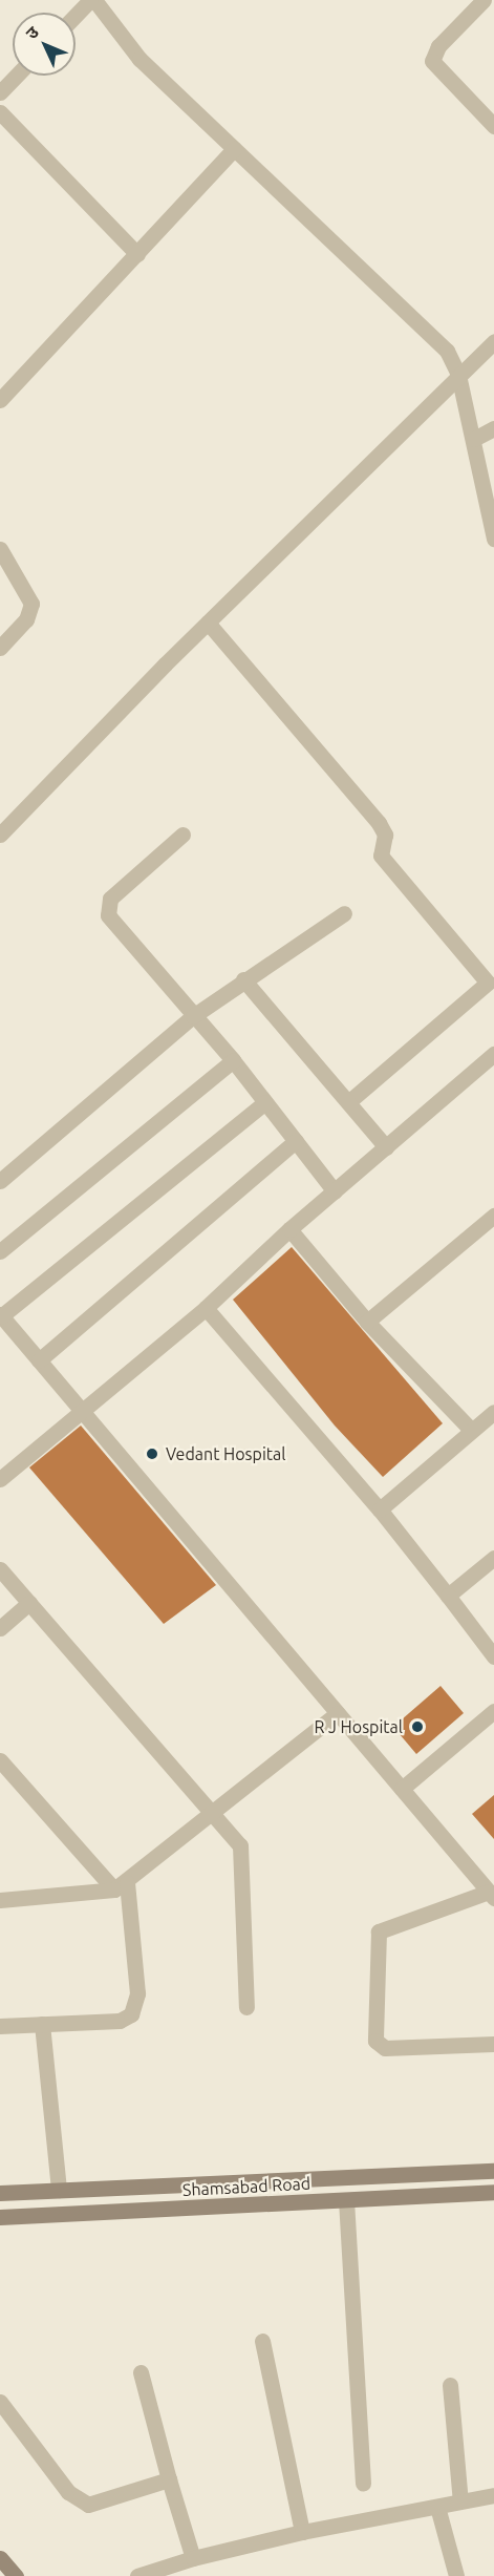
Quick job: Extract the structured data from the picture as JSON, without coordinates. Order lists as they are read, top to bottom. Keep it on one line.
{"streets":{"main road":["Shamsabad Road"]},"places":["Vedant Hospital","R J Hospital"],"north":"top left"}
